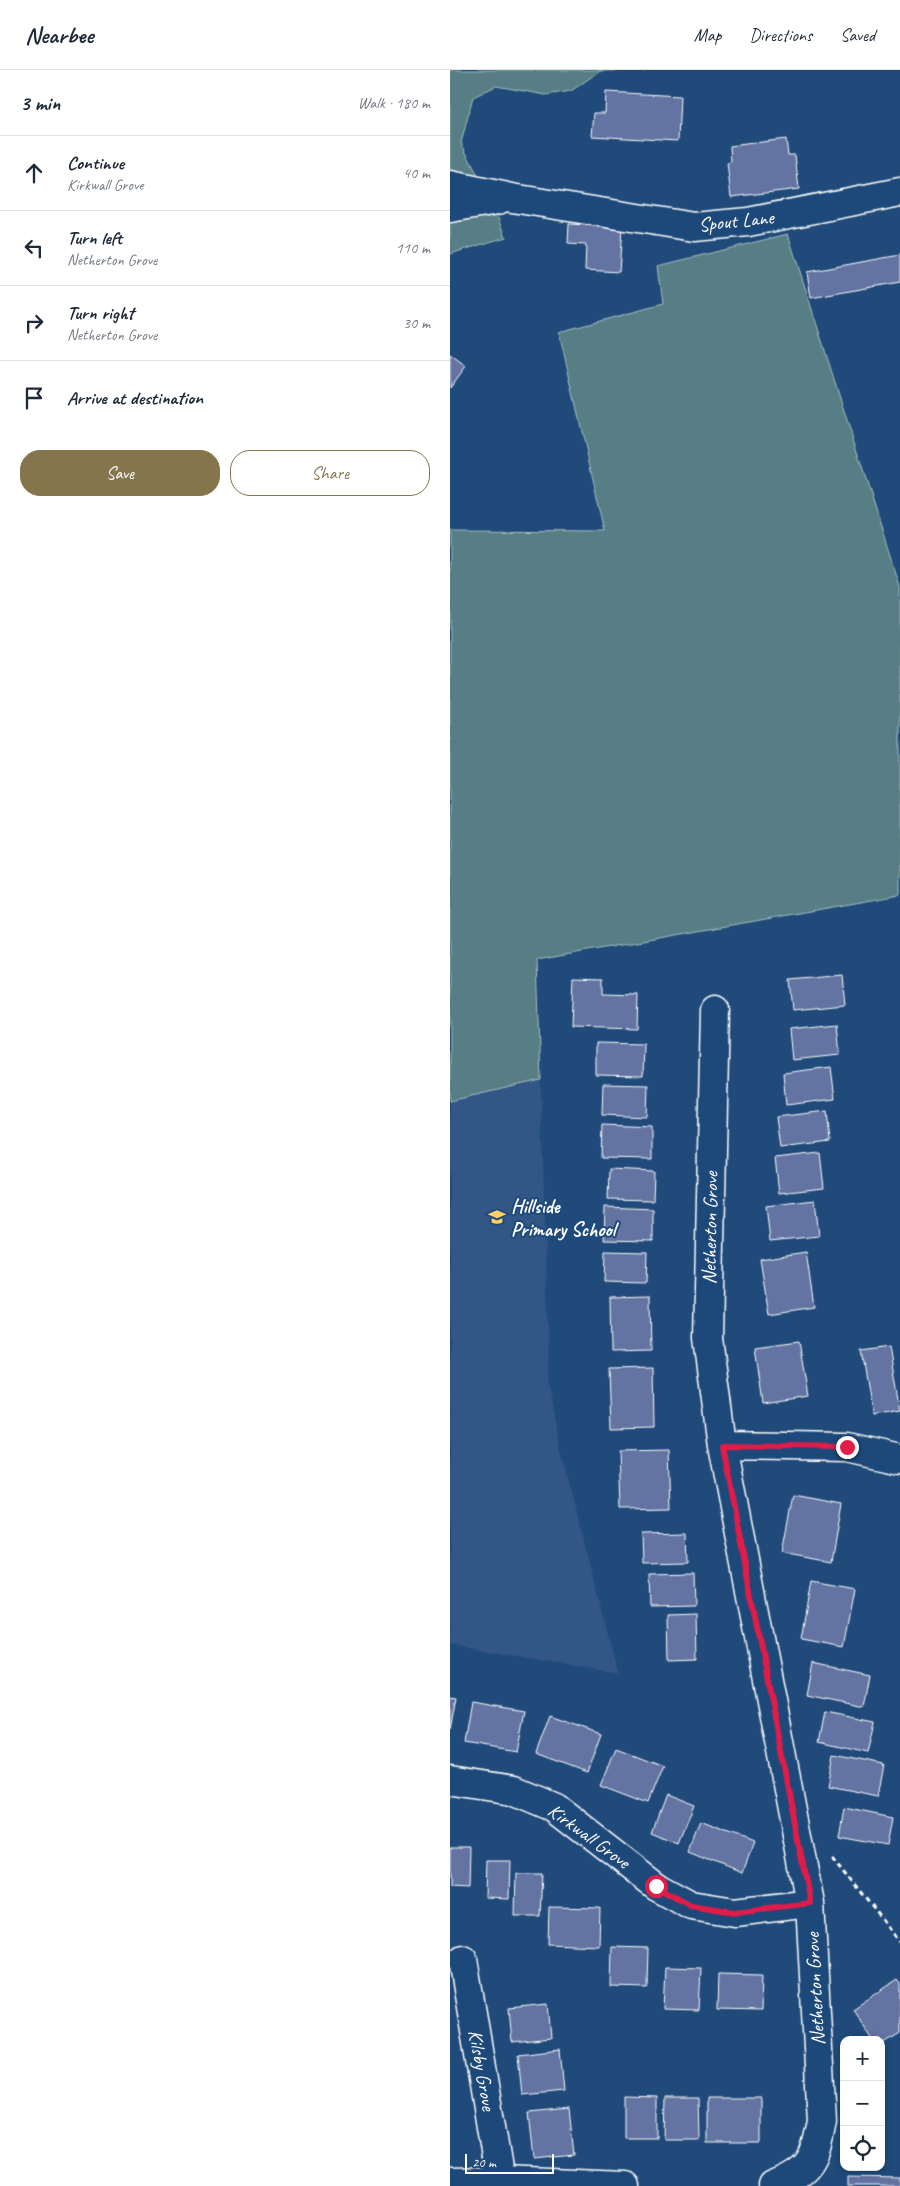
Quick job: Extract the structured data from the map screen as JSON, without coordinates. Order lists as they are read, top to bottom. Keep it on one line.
{"streets":{"street":["Spout Lane","Netherton Grove","Kirkwall Grove","Kilsby Grove"]},"crossings":[["Netherton Grove","Kirkwall Grove"]],"places":{"school or university":["Hillside Primary School"]},"scale_bar":"20 m","page":{"header":"Nearbee","nav":["Map","Directions","Saved"],"heading":["3 min","Walk · 180 m"],"list":[["Continue","Kirkwall Grove","40 m"],["Turn left","Netherton Grove","110 m"],["Turn right","Netherton Grove","30 m"],"Arrive at destination"],"buttons":["Save","Share"],"map_buttons":["+","−"],"scale":"20 m"}}
